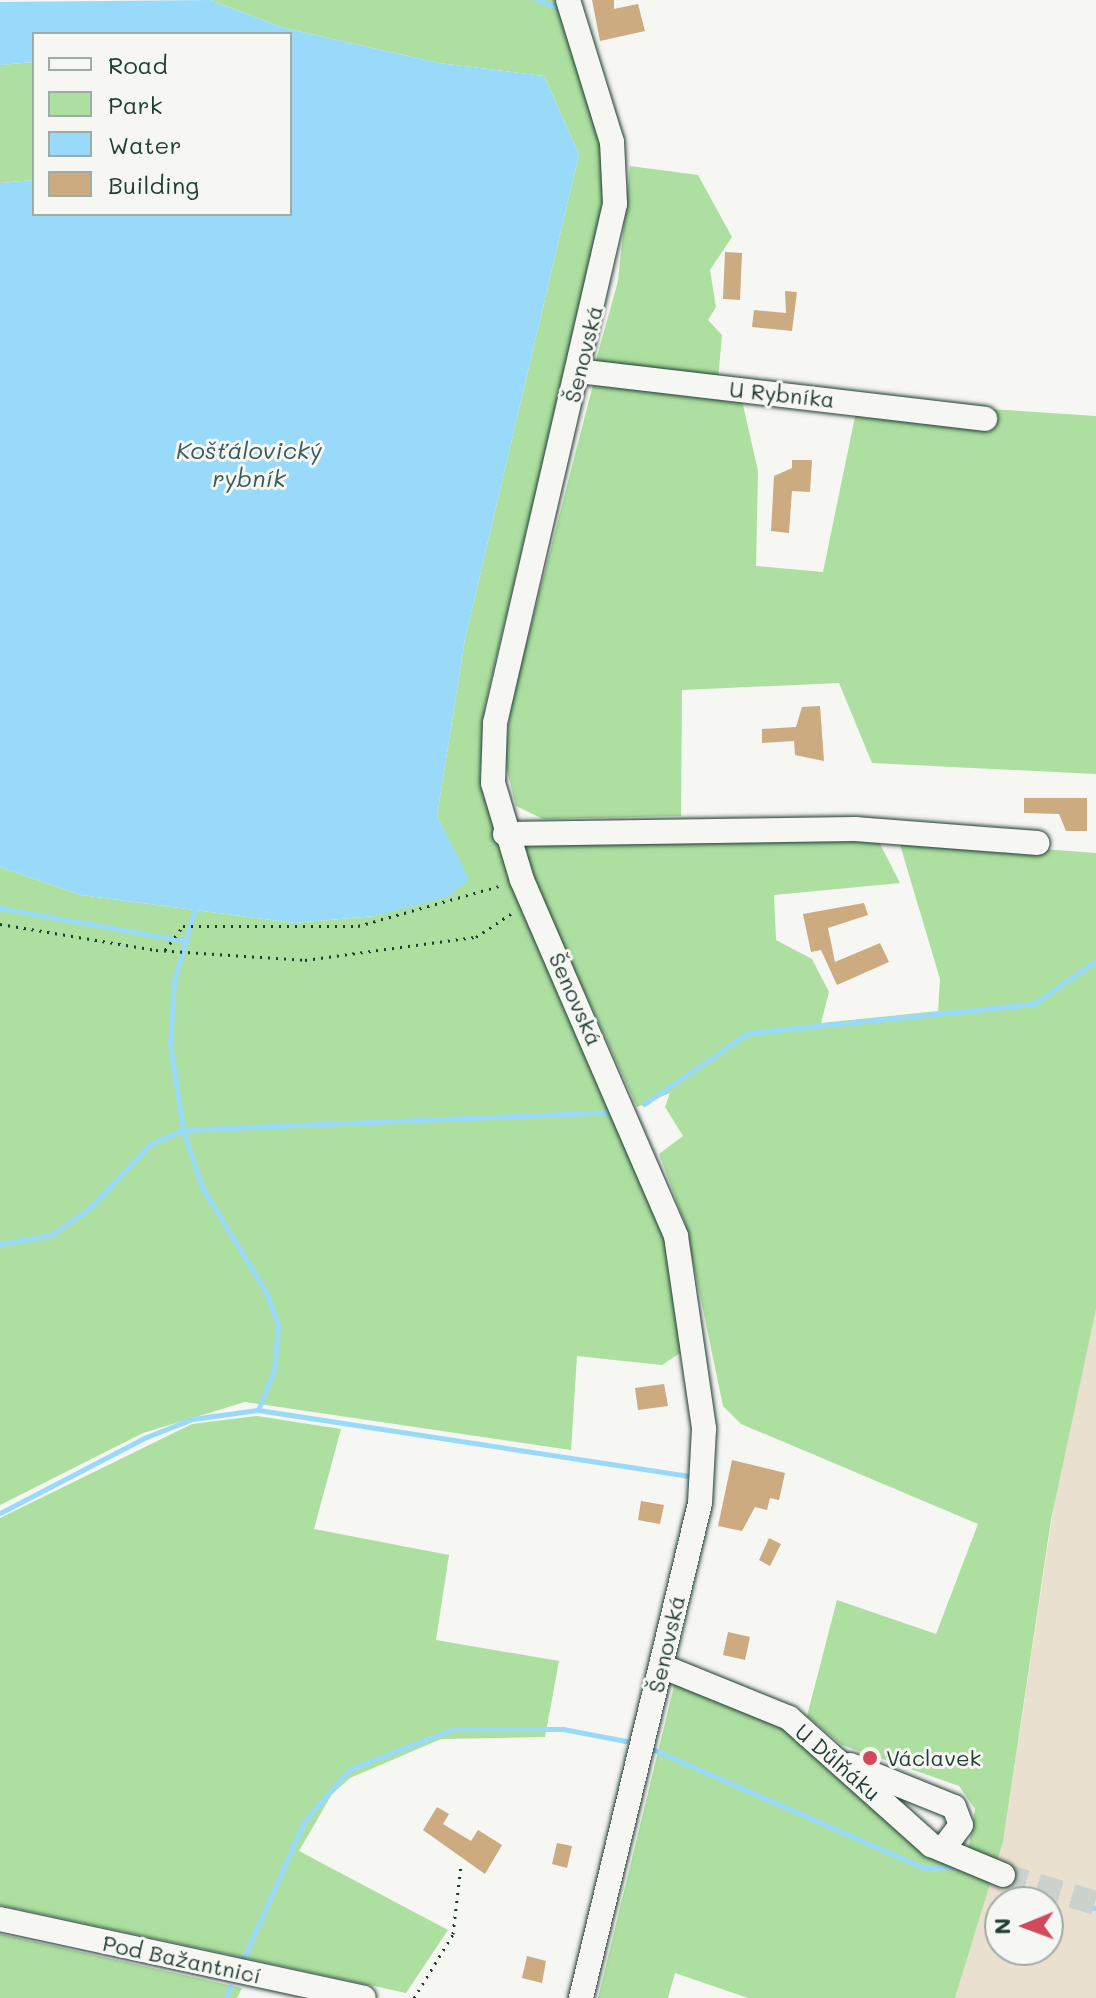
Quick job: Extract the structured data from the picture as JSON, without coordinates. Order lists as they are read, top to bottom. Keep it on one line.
{"streets":{"street":["Šenovská","U Rybníka","U Důlňáku","Pod Bažantnicí"]},"crossings":[["Šenovská","U Rybníka"],["Šenovská","U Důlňáku"]],"water":["Košťálovický rybník"],"places":["Václavek"],"legend":["Road","Park","Water","Building"],"north":"left"}
